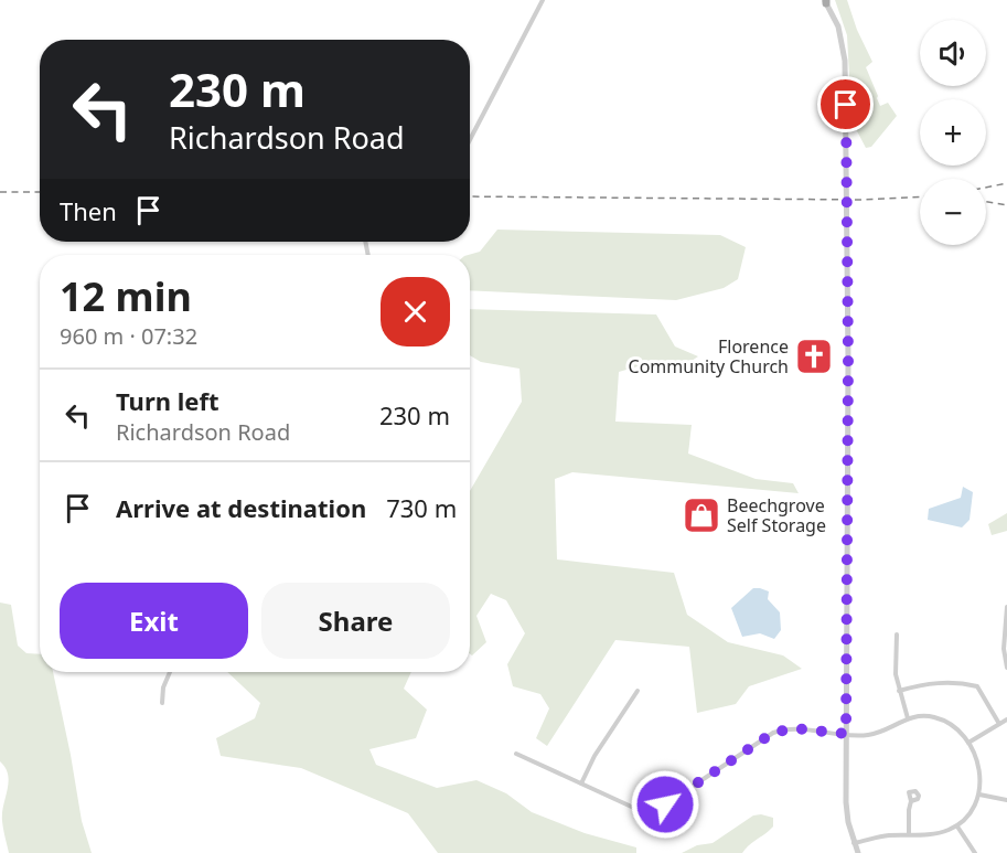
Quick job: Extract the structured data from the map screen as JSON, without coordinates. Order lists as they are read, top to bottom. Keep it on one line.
{"places":{"church":["Florence Community Church"],"shop":["Beechgrove Self Storage"]},"page":{"map_buttons":["+","−"],"turn":["230 m","Richardson Road"],"then":"Then","heading":["12 min","960 m · 07:32"],"list":[{"name":"Turn left","note":"Richardson Road","value":"230 m"},{"name":"Arrive at destination","value":"730 m"}],"buttons":["Exit","Share"]}}
